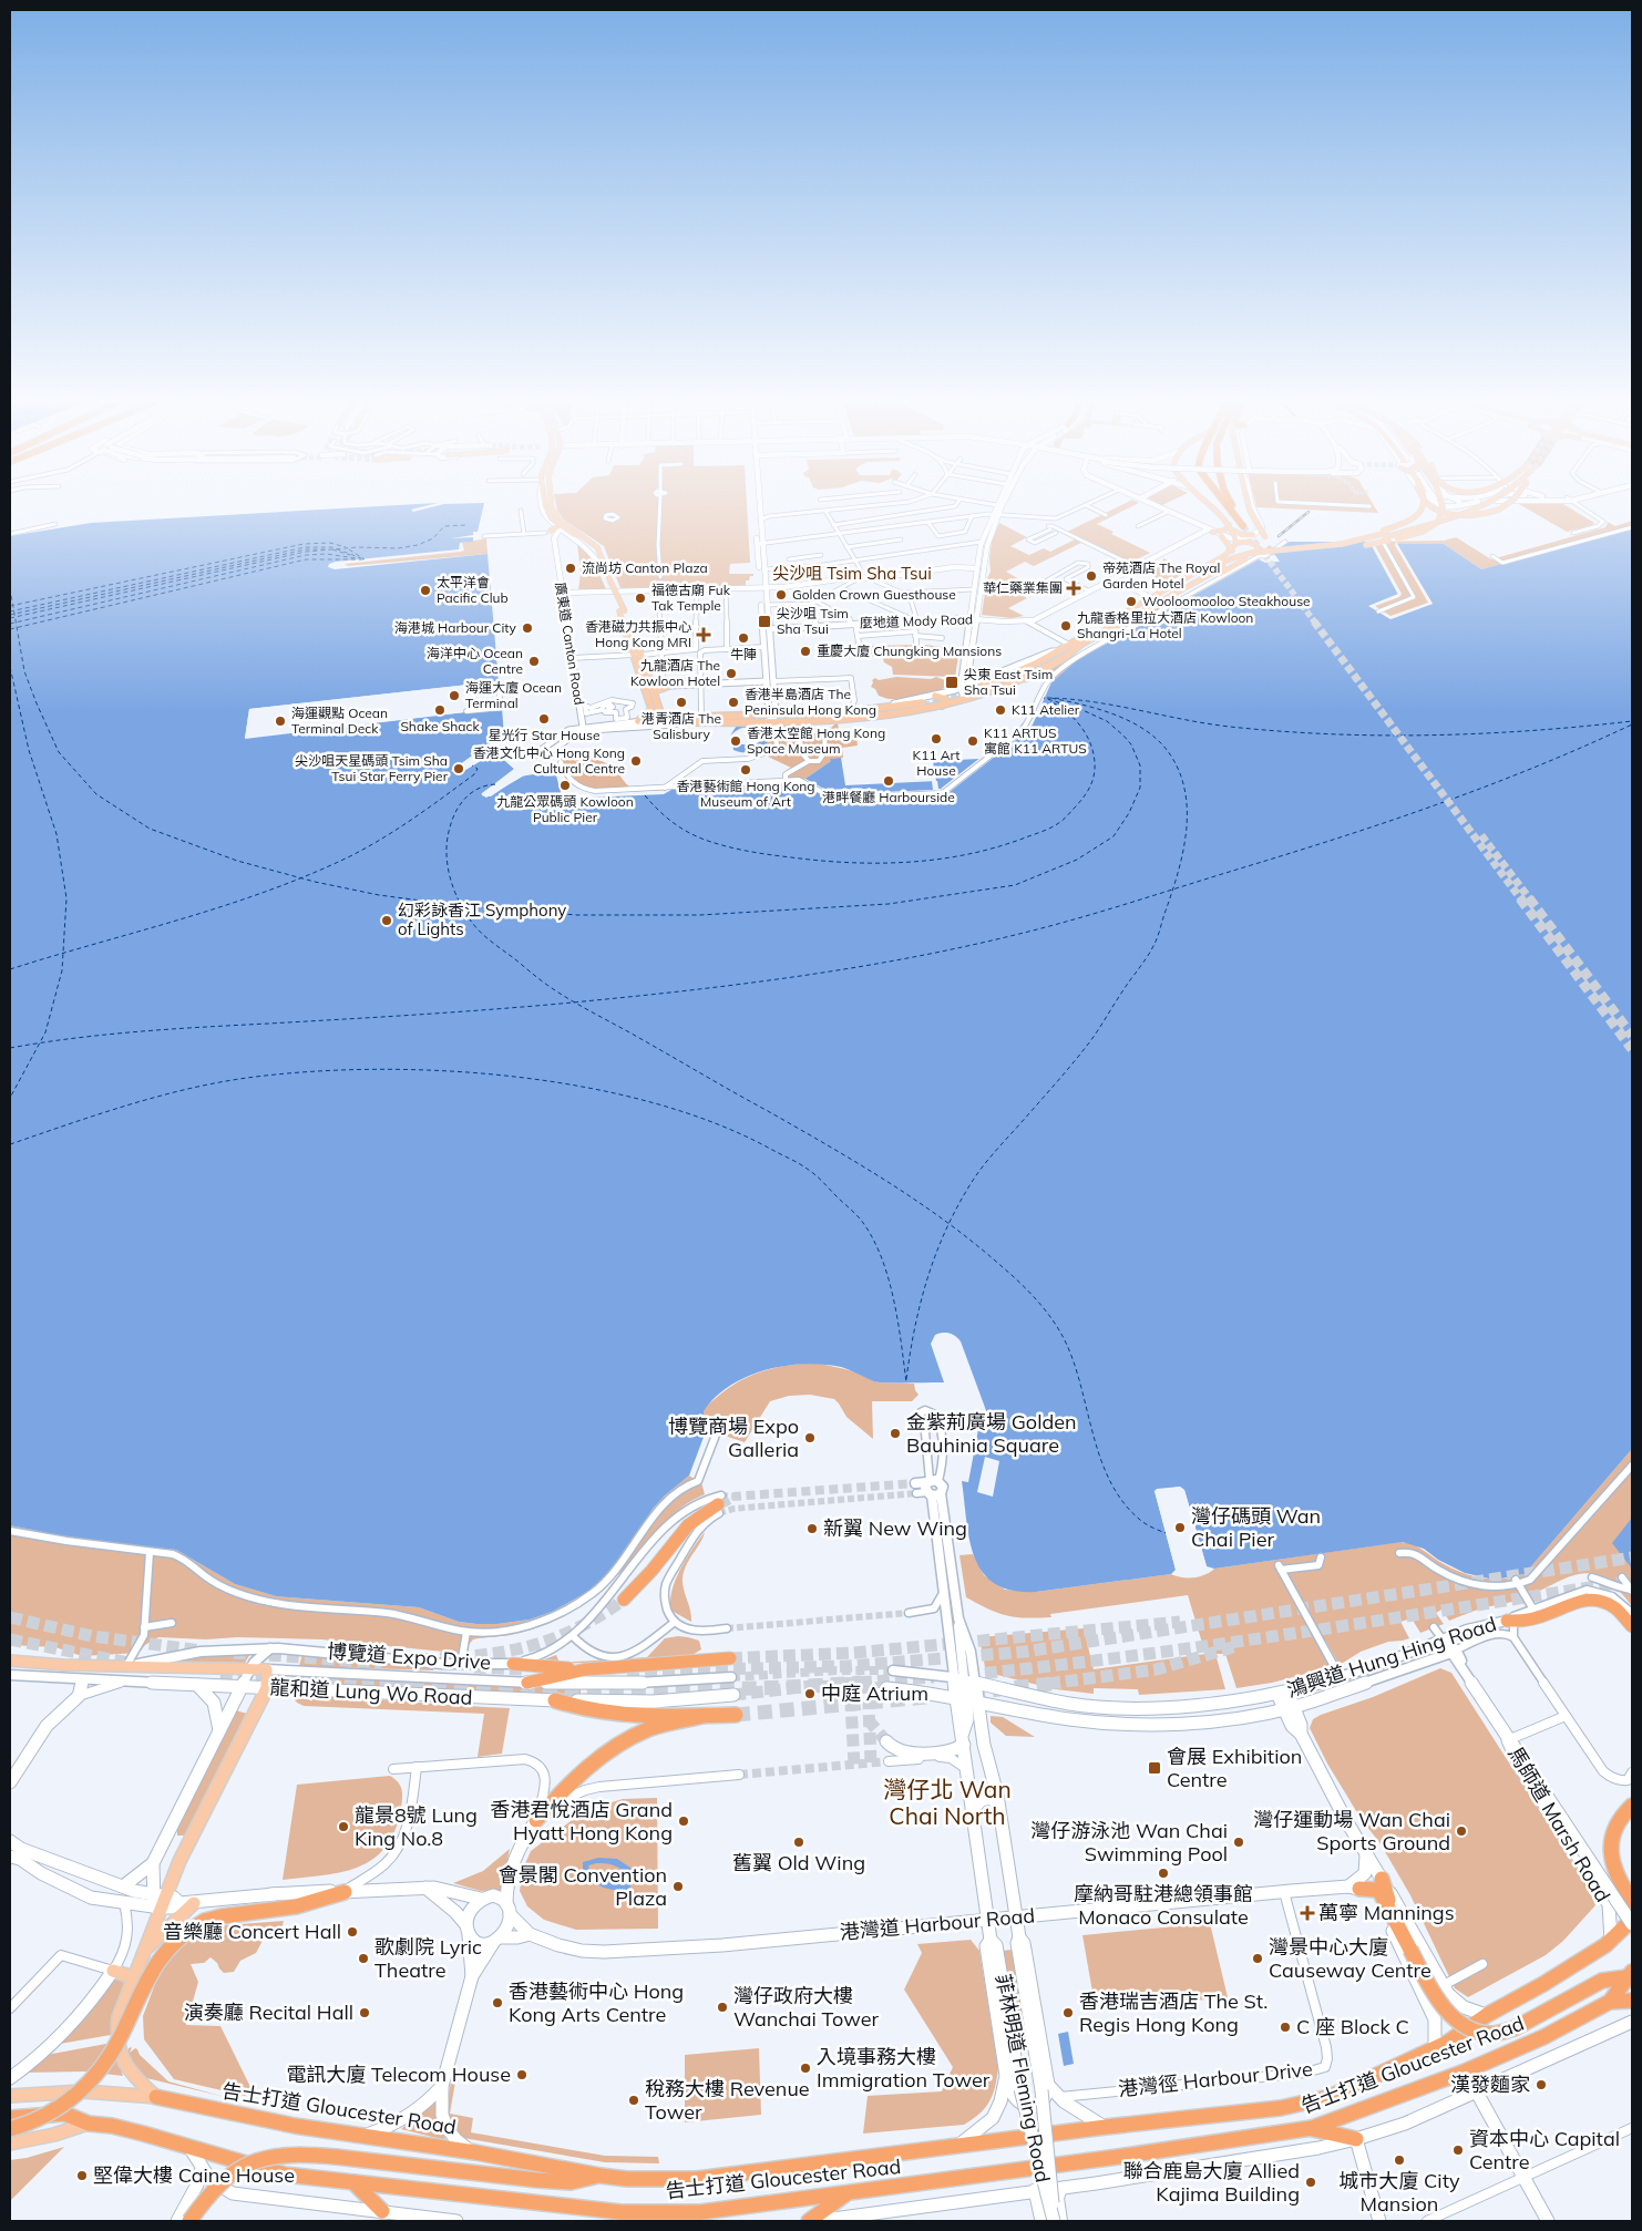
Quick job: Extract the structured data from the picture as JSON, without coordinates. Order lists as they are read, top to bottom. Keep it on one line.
{"streets":{"highway":["告士打道 Gloucester Road"],"main road":["麼地道 Mody Road","廣東道 Canton Road","博覽道 Expo Drive","鴻興道 Hung Hing Road","龍和道 Lung Wo Road","馬師道 Marsh Road","港灣道 Harbour Road","菲林明道 Fleming Road"],"street":["港灣徑 Harbour Drive"]},"crossings":[["博覽道 Expo Drive","龍和道 Lung Wo Road"],["鴻興道 Hung Hing Road","馬師道 Marsh Road"],["鴻興道 Hung Hing Road","菲林明道 Fleming Road"],["馬師道 Marsh Road","告士打道 Gloucester Road"],["港灣道 Harbour Road","菲林明道 Fleming Road"],["港灣道 Harbour Road","港灣徑 Harbour Drive"],["告士打道 Gloucester Road","菲林明道 Fleming Road"],["菲林明道 Fleming Road","港灣徑 Harbour Drive"]],"districts":["尖沙咀 Tsim Sha Tsui","灣仔北 Wan Chai North"],"places":{"other":["流尚坊 Canton Plaza","帝苑酒店 The Royal Garden Hotel","太平洋會 Pacific Club","Golden Crown Guesthouse","福德古廟 Fuk Tak Temple","Wooloomooloo Steakhouse","九龍香格里拉大酒店 Kowloon Shangri-La Hotel","海港城 Harbour City","牛陣","重慶大廈 Chungking Mansions","海洋中心 Ocean Centre","九龍酒店 The Kowloon Hotel","海運大廈 Ocean Terminal","港青酒店 The Salisbury","香港半島酒店 The Peninsula Hong Kong","Shake Shack","K11 Atelier","星光行 Star House","海運觀點 Ocean Terminal Deck","K11 Art House","香港太空館 Hong Kong Space Museum","K11 ARTUS 寓館 K11 ARTUS","香港文化中心 Hong Kong Cultural Centre","尖沙咀天星碼頭 Tsim Sha Tsui Star Ferry Pier","香港藝術館 Hong Kong Museum of Art","港畔餐廳 Harbourside","九龍公眾碼頭 Kowloon Public Pier","幻彩詠香江 Symphony of Lights","金紫荊廣場 Golden Bauhinia Square","博覽商場 Expo Galleria","灣仔碼頭 Wan Chai Pier","新翼 New Wing","中庭 Atrium","香港君悅酒店 Grand Hyatt Hong Kong","龍景8號 Lung King No.8","灣仔運動場 Wan Chai Sports Ground","舊翼 Old Wing","灣仔游泳池 Wan Chai Swimming Pool","摩納哥駐港總領事館 Monaco Consulate","會景閣 Convention Plaza","音樂廳 Concert Hall","歌劇院 Lyric Theatre","灣景中心大廈 Causeway Centre","香港藝術中心 Hong Kong Arts Centre","灣仔政府大樓 Wanchai Tower","演奏廳 Recital Hall","香港瑞吉酒店 The St. Regis Hong Kong","C 座 Block C","入境事務大樓 Immigration Tower","電訊大廈 Telecom House","漢發麵家","稅務大樓 Revenue Tower","資本中心 Capital Centre","城市大廈 City Mansion","堅偉大樓 Caine House","聯合鹿島大廈 Allied Kajima Building"],"health":["華仁藥業集團","香港磁力共振中心 Hong Kong MRI","萬寧 Mannings"],"transit":["尖沙咀 Tsim Sha Tsui","尖東 East Tsim Sha Tsui","會展 Exhibition Centre"]}}
